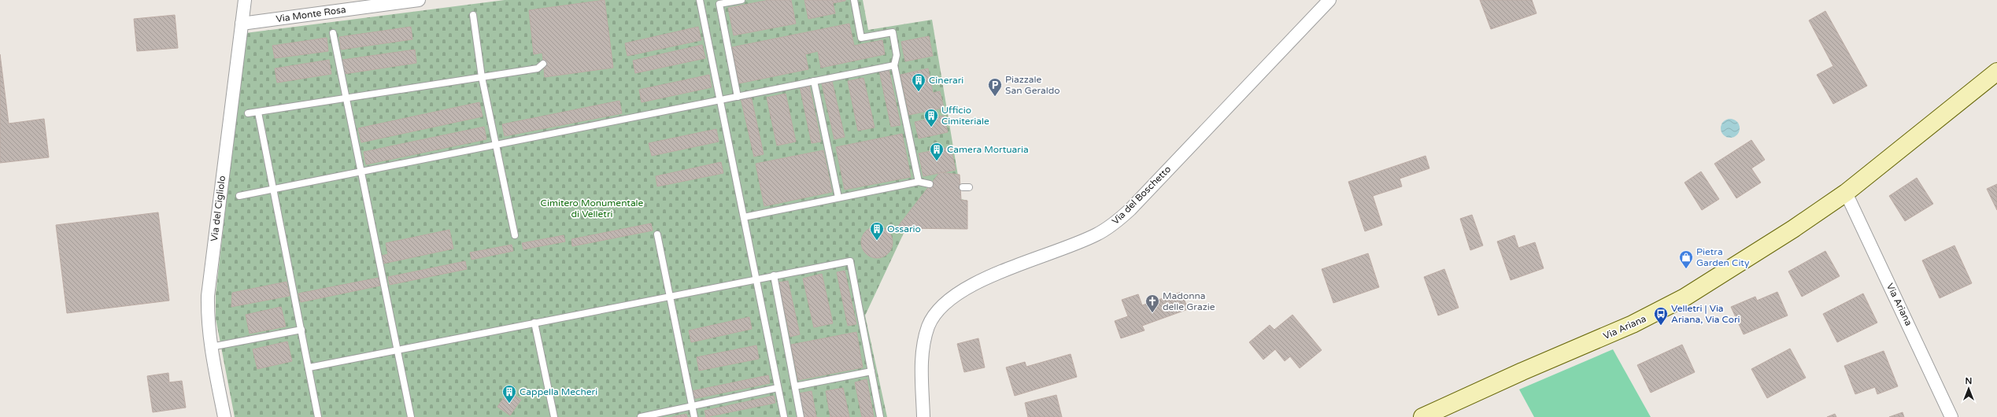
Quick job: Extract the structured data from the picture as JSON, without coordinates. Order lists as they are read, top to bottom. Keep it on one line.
{"streets":{"main road":["Via Ariana"],"street":["Via Monte Rosa","Via del Boschetto","Via del Cigliolo"]},"crossings":[["Via Monte Rosa","Via del Cigliolo"]],"parks":["Cimitero Monumentale di Velletri"],"places":{"building":["Cinerari","Ufficio Cimiteriale","Camera Mortuaria","Ossario","Cappella Mecheri"],"parking":["Piazzale San Geraldo"],"shop":["Pietra Garden City"],"church":["Madonna delle Grazie"],"bus stop":["Velletri | Via Ariana, Via Cori"]},"north":"top"}
